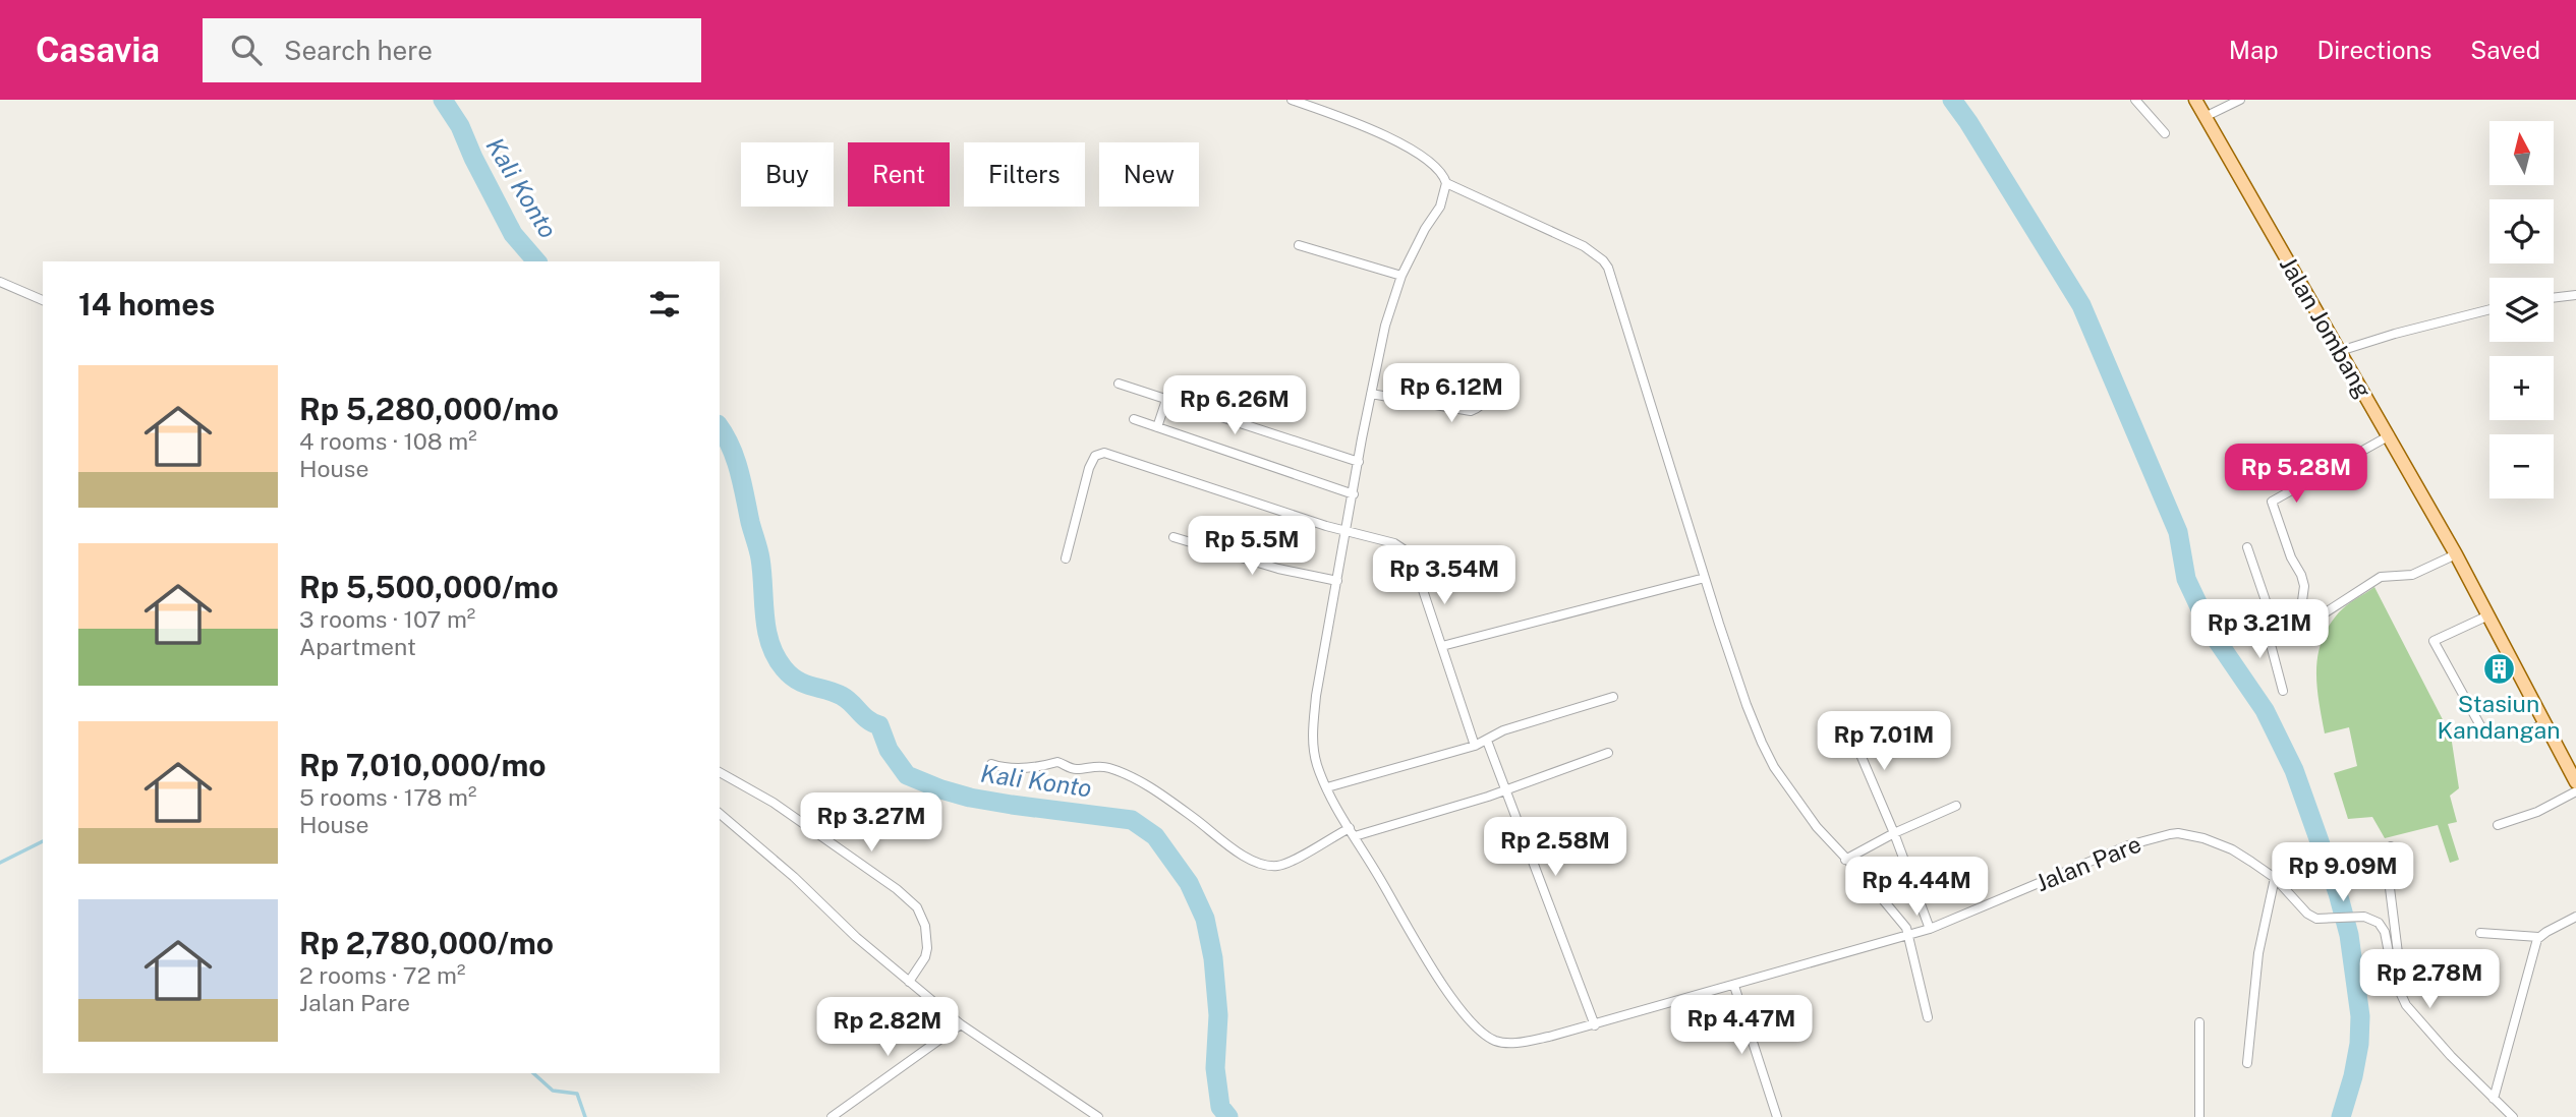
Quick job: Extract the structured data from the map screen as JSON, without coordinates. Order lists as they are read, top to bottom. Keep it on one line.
{"streets":{"main road":["Jalan Jombang"],"street":["Jalan Pare"]},"water":["Kali Konto"],"places":{"building":["Stasiun Kandangan"]},"north":"top","page":{"header":"Casavia","search":"Search here","nav":["Map","Directions","Saved"],"map_buttons":["+","−"],"chip":["Buy","Rent","Filters","New"],"heading":"14 homes","list":[{"name":"Rp 5,280,000/mo","note":"4 rooms · 108 m² · House"},{"name":"Rp 5,500,000/mo","note":"3 rooms · 107 m² · Apartment"},{"name":"Rp 7,010,000/mo","note":"5 rooms · 178 m² · House"},{"name":"Rp 2,780,000/mo","note":"2 rooms · 72 m² · Jalan Pare"}],"price":["Rp 6.12M","Rp 6.26M","Rp 5.28M","Rp 5.5M","Rp 3.54M","Rp 3.21M","Rp 7.01M","Rp 3.27M","Rp 2.58M","Rp 9.09M","Rp 4.44M","Rp 2.78M","Rp 4.47M","Rp 2.82M"]}}
